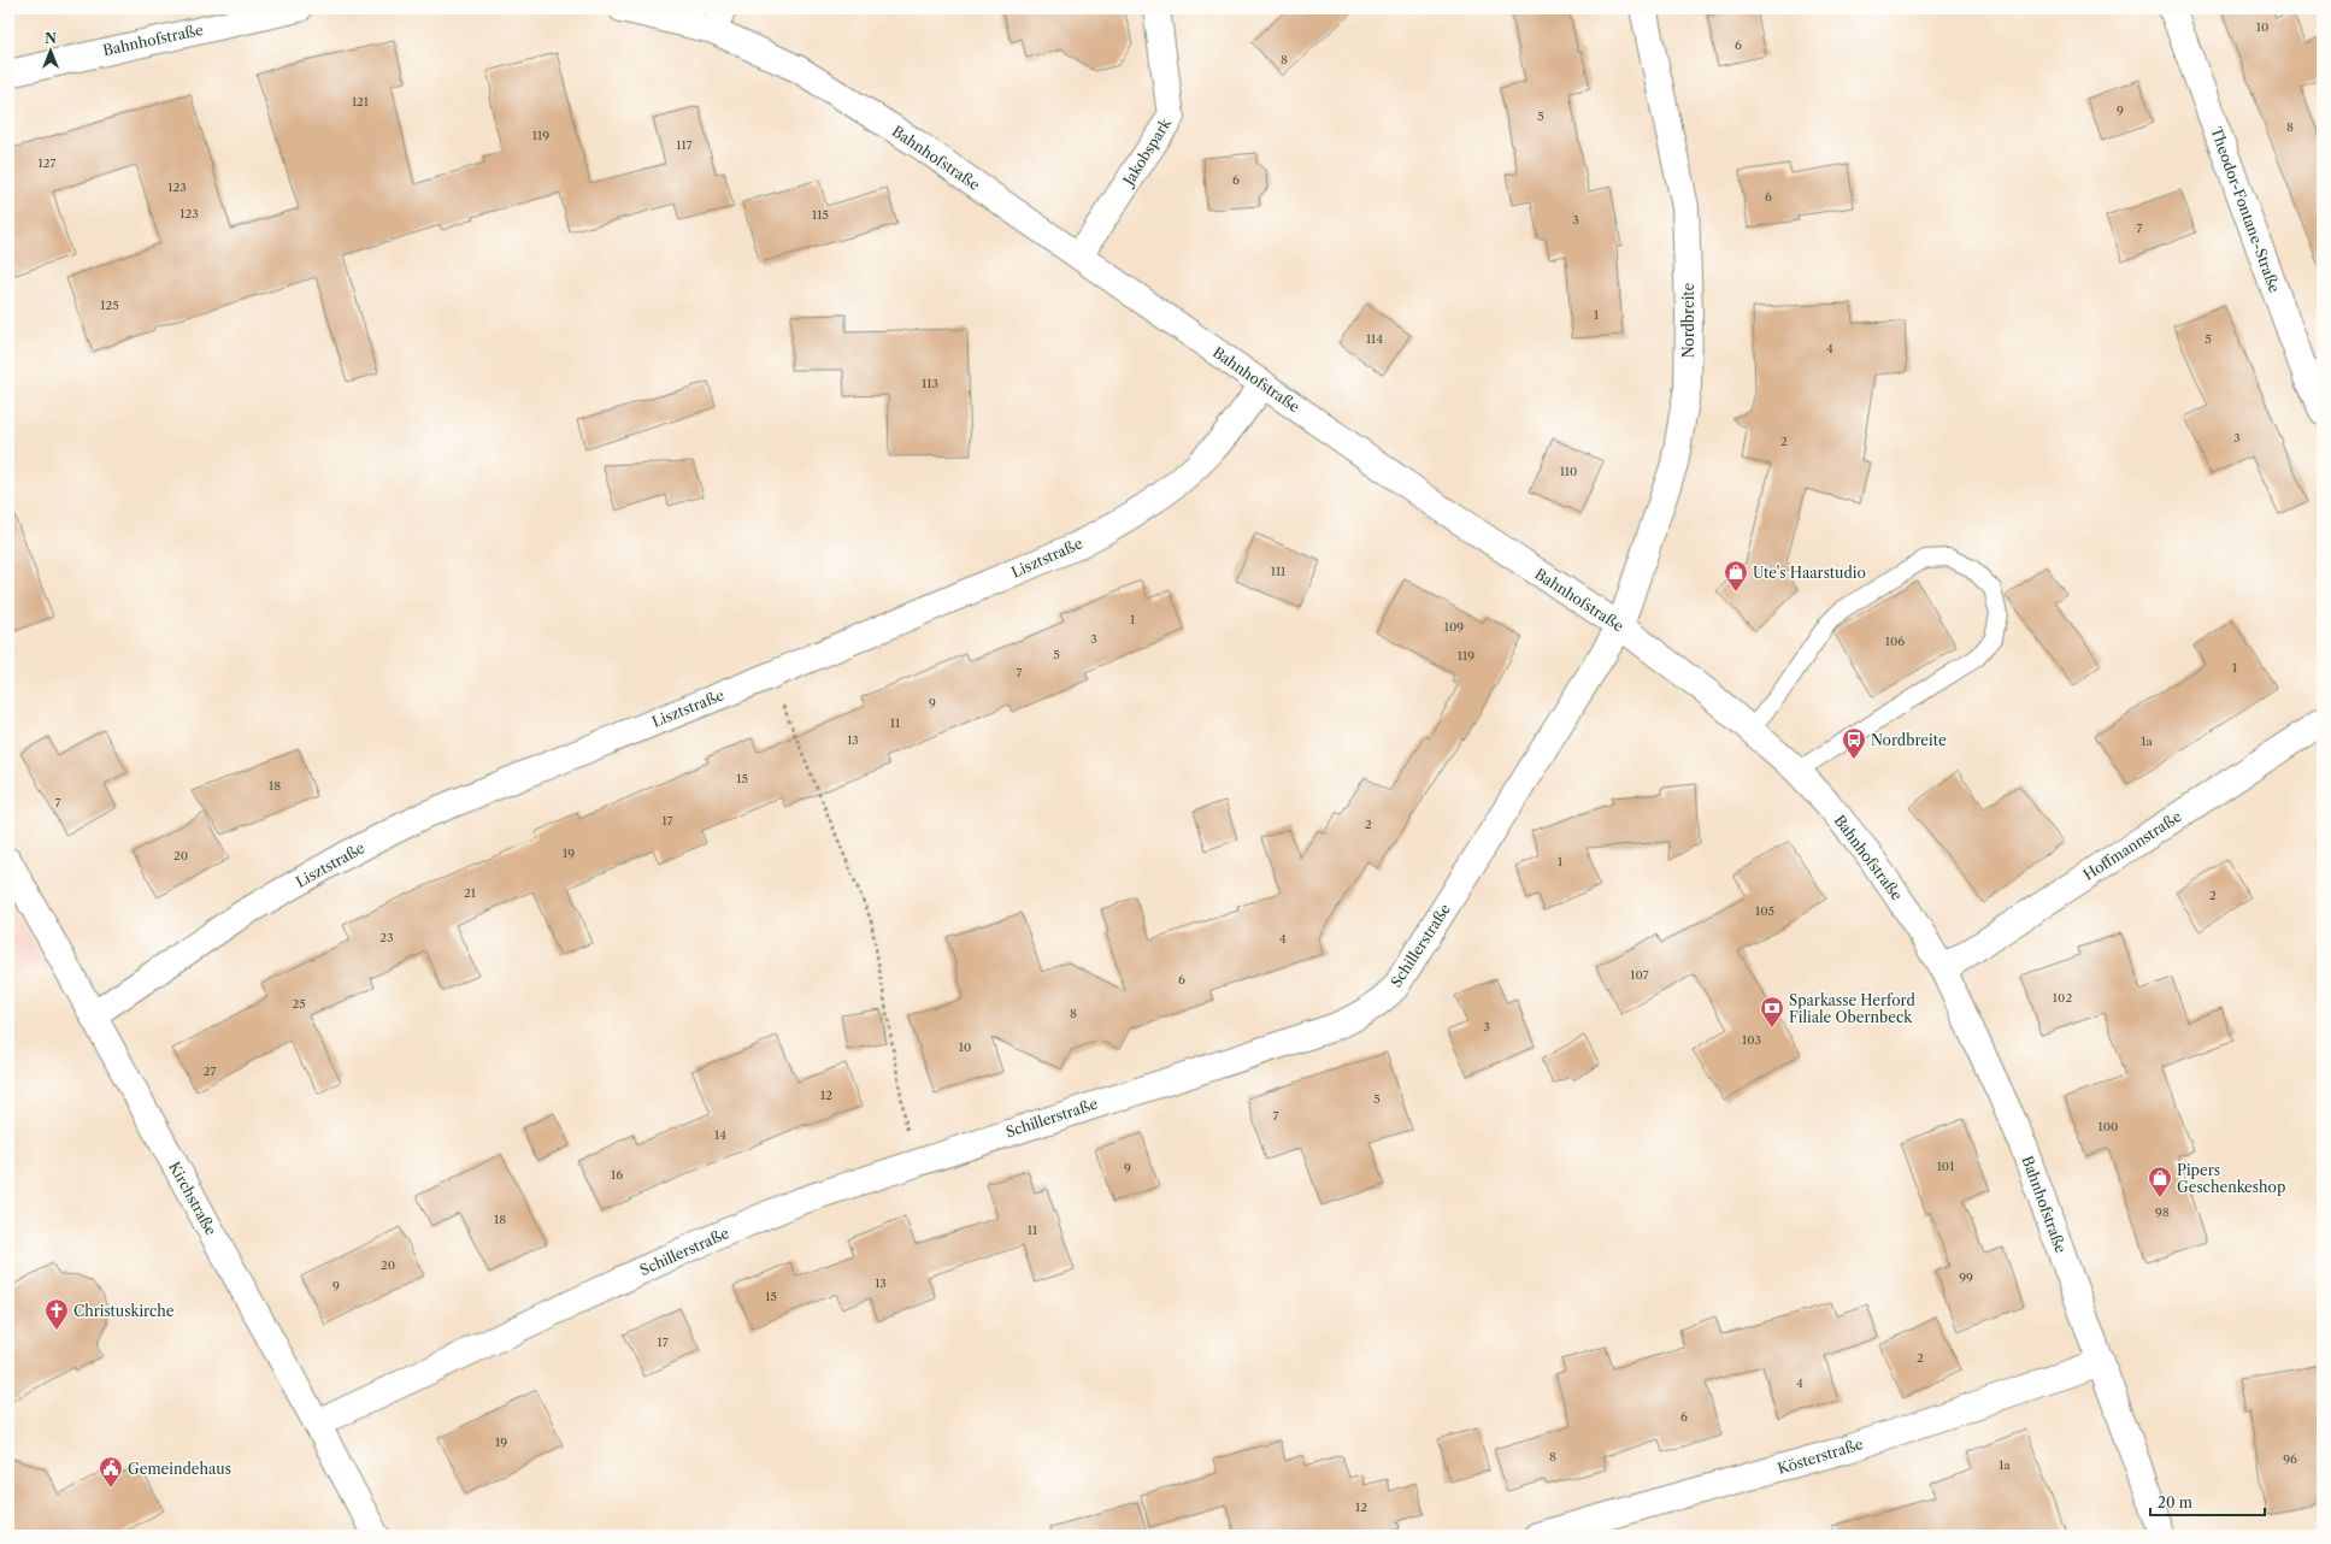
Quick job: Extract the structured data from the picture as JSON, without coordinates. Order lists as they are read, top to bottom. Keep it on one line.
{"streets":{"street":["Bahnhofstraße","Jakobspark","Theodor-Fontane-Straße","Nordbreite","Lisztstraße","Hoffmannstraße","Schillerstraße","Kirchstraße","Kösterstraße"]},"crossings":[["Bahnhofstraße","Jakobspark"],["Bahnhofstraße","Nordbreite"],["Bahnhofstraße","Lisztstraße"],["Bahnhofstraße","Hoffmannstraße"],["Bahnhofstraße","Schillerstraße"],["Bahnhofstraße","Kösterstraße"],["Nordbreite","Schillerstraße"],["Lisztstraße","Kirchstraße"],["Schillerstraße","Kirchstraße"]],"places":{"shop":["Ute's Haarstudio","Pipers Geschenkeshop"],"bus stop":["Nordbreite"],"bank":["Sparkasse Herford Filiale Obernbeck"],"church":["Christuskirche"],"public building":["Gemeindehaus"]},"house_numbers":["10","6","8","121","9","5","8","119","117","127","6","123","6","123","115","3","7","125","1","114","5","4","113","3","2","110","111","1","109","3","106","5","119","1","7","9","11","13","1a","15","18","7","17","2","19","20","1","21","2","105","23","4","107","6","102","25","8","3","103","10","27","12","5","7","100","14","101","9","16","98","18","11","20","99","13","9","15","17","2","4","6","19","8","96","1a","12"],"scale_bar":"20 m","north":"top"}
